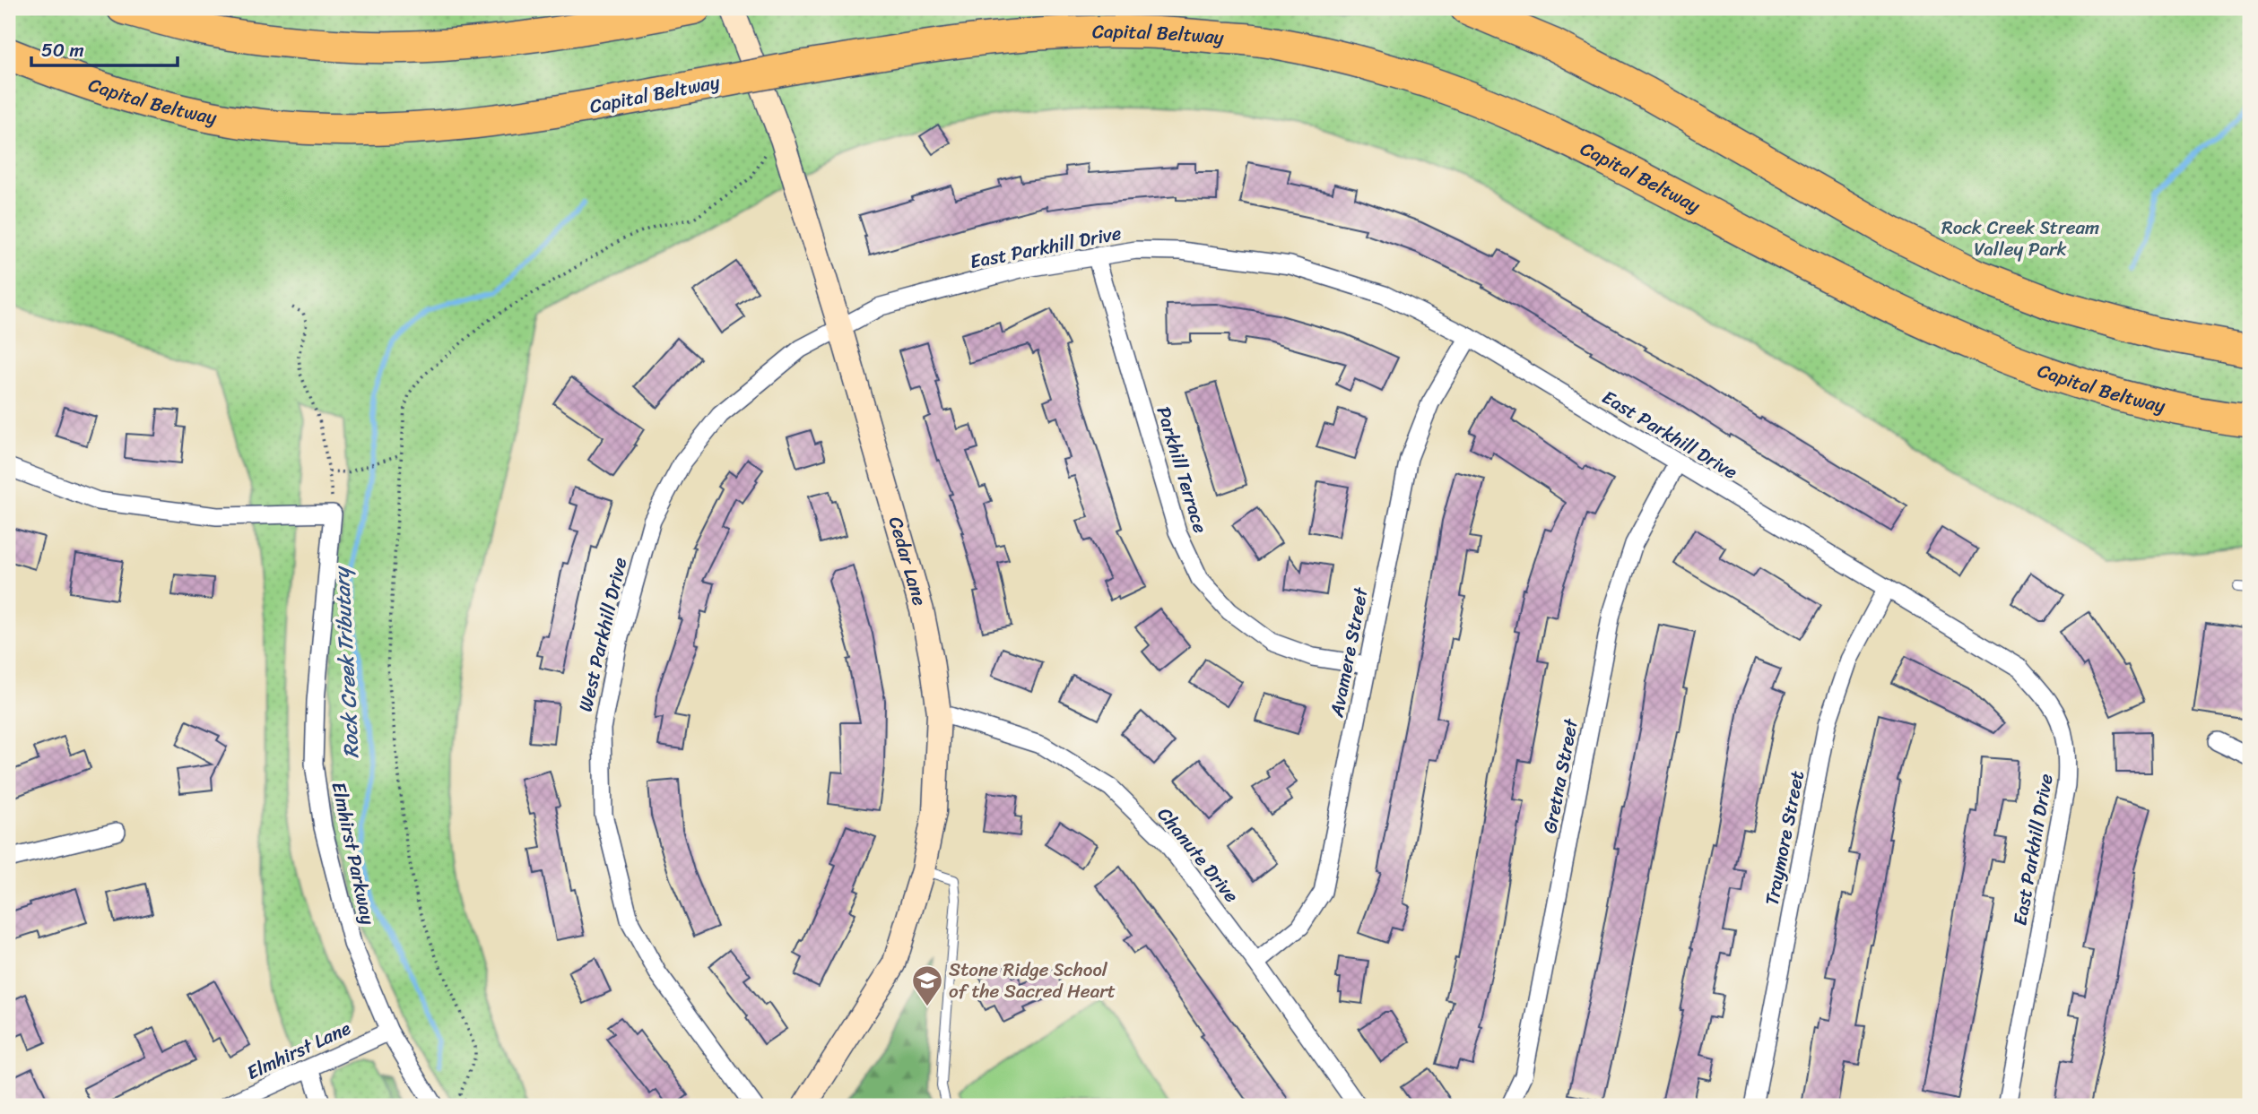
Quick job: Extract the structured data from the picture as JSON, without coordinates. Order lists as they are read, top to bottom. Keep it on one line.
{"streets":{"highway":["Capital Beltway"],"street":["East Parkhill Drive","Parkhill Terrace","Cedar Lane","West Parkhill Drive","Avamere Street","Gretna Street","Traymore Street","Elmhirst Parkway","Chanute Drive","Elmhirst Lane"]},"crossings":[["East Parkhill Drive","Parkhill Terrace"],["East Parkhill Drive","Cedar Lane"],["East Parkhill Drive","West Parkhill Drive"],["East Parkhill Drive","Avamere Street"],["East Parkhill Drive","Gretna Street"],["East Parkhill Drive","Traymore Street"],["Parkhill Terrace","Avamere Street"],["Cedar Lane","West Parkhill Drive"],["Cedar Lane","Chanute Drive"],["Avamere Street","Chanute Drive"],["Elmhirst Parkway","Elmhirst Lane"]],"water":["Rock Creek Tributary"],"parks":["Rock Creek Stream Valley Park"],"places":{"school or university":["Stone Ridge School of the Sacred Heart"]},"scale_bar":"50 m"}
